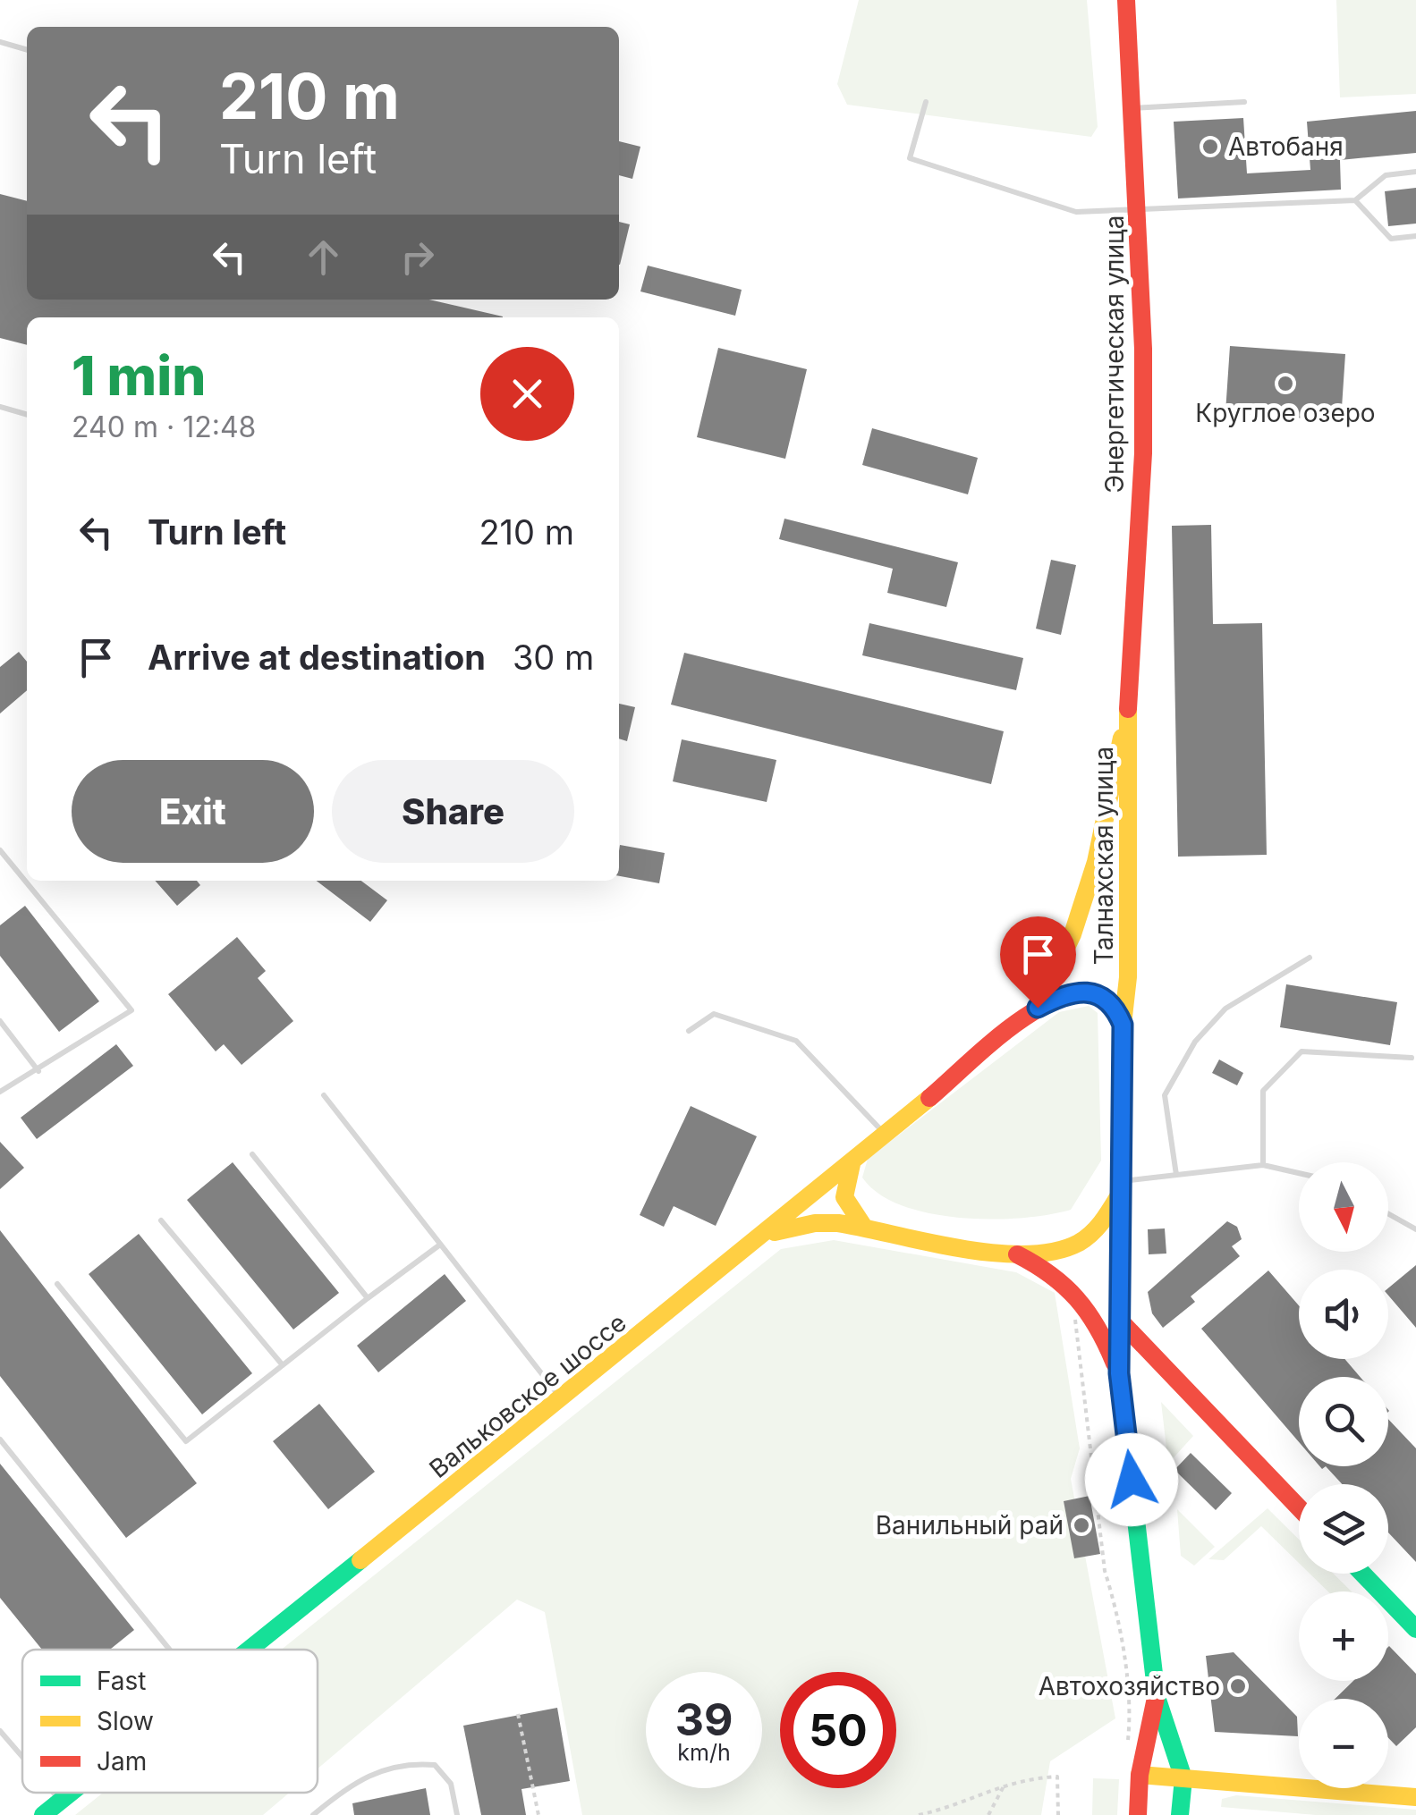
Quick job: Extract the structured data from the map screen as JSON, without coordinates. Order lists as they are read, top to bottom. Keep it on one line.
{"streets":{"main road":["Энергетическая улица","Талнахская улица","Вальковское шоссе"]},"crossings":[["Энергетическая улица","Талнахская улица"],["Энергетическая улица","Вальковское шоссе"],["Талнахская улица","Вальковское шоссе"]],"places":["Автобаня","Круглое озеро","Ванильный рай","Автохозяйство"],"legend":["Fast","Slow","Jam"],"north":"bottom","page":{"turn":["210 m","Turn left"],"heading":["1 min","240 m · 12:48"],"list":[{"name":"Turn left","value":"210 m"},{"name":"Arrive at destination","value":"30 m"}],"buttons":["Exit","Share"],"map_buttons":["+","−"],"speed":"39 km/h","limit":"50"}}
